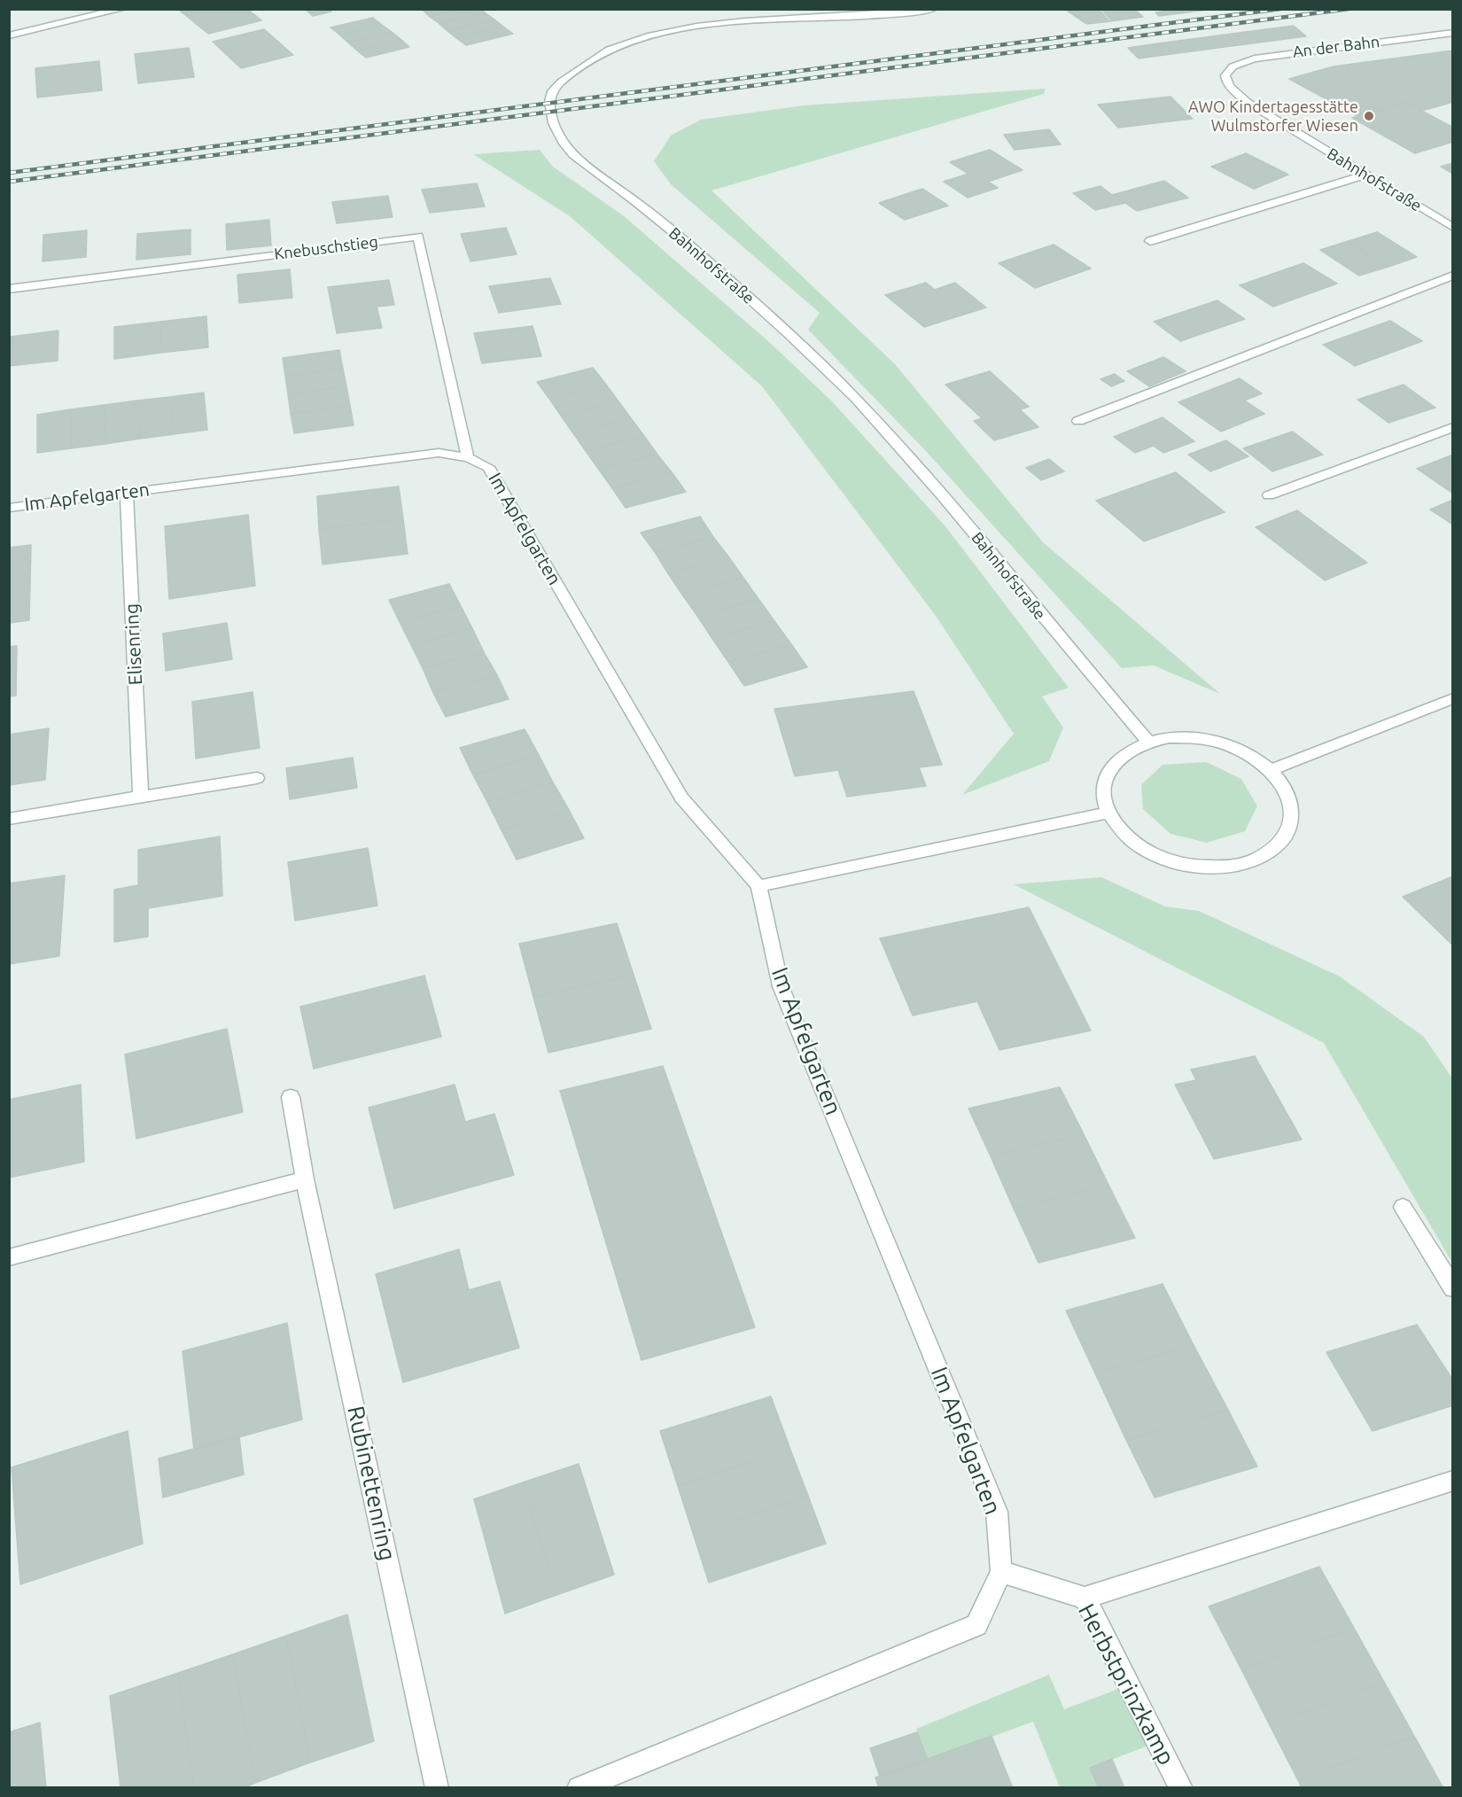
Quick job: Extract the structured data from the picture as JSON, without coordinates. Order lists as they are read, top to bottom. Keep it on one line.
{"streets":{"street":["An der Bahn","Bahnhofstraße","Knebuschstieg","Im Apfelgarten","Elisenring","Rubinettenring","Herbstprinzkamp"]},"crossings":[["An der Bahn","Bahnhofstraße"],["Knebuschstieg","Im Apfelgarten"],["Im Apfelgarten","Elisenring"],["Im Apfelgarten","Herbstprinzkamp"]],"places":["AWO Kindertagesstätte Wulmstorfer Wiesen"]}
